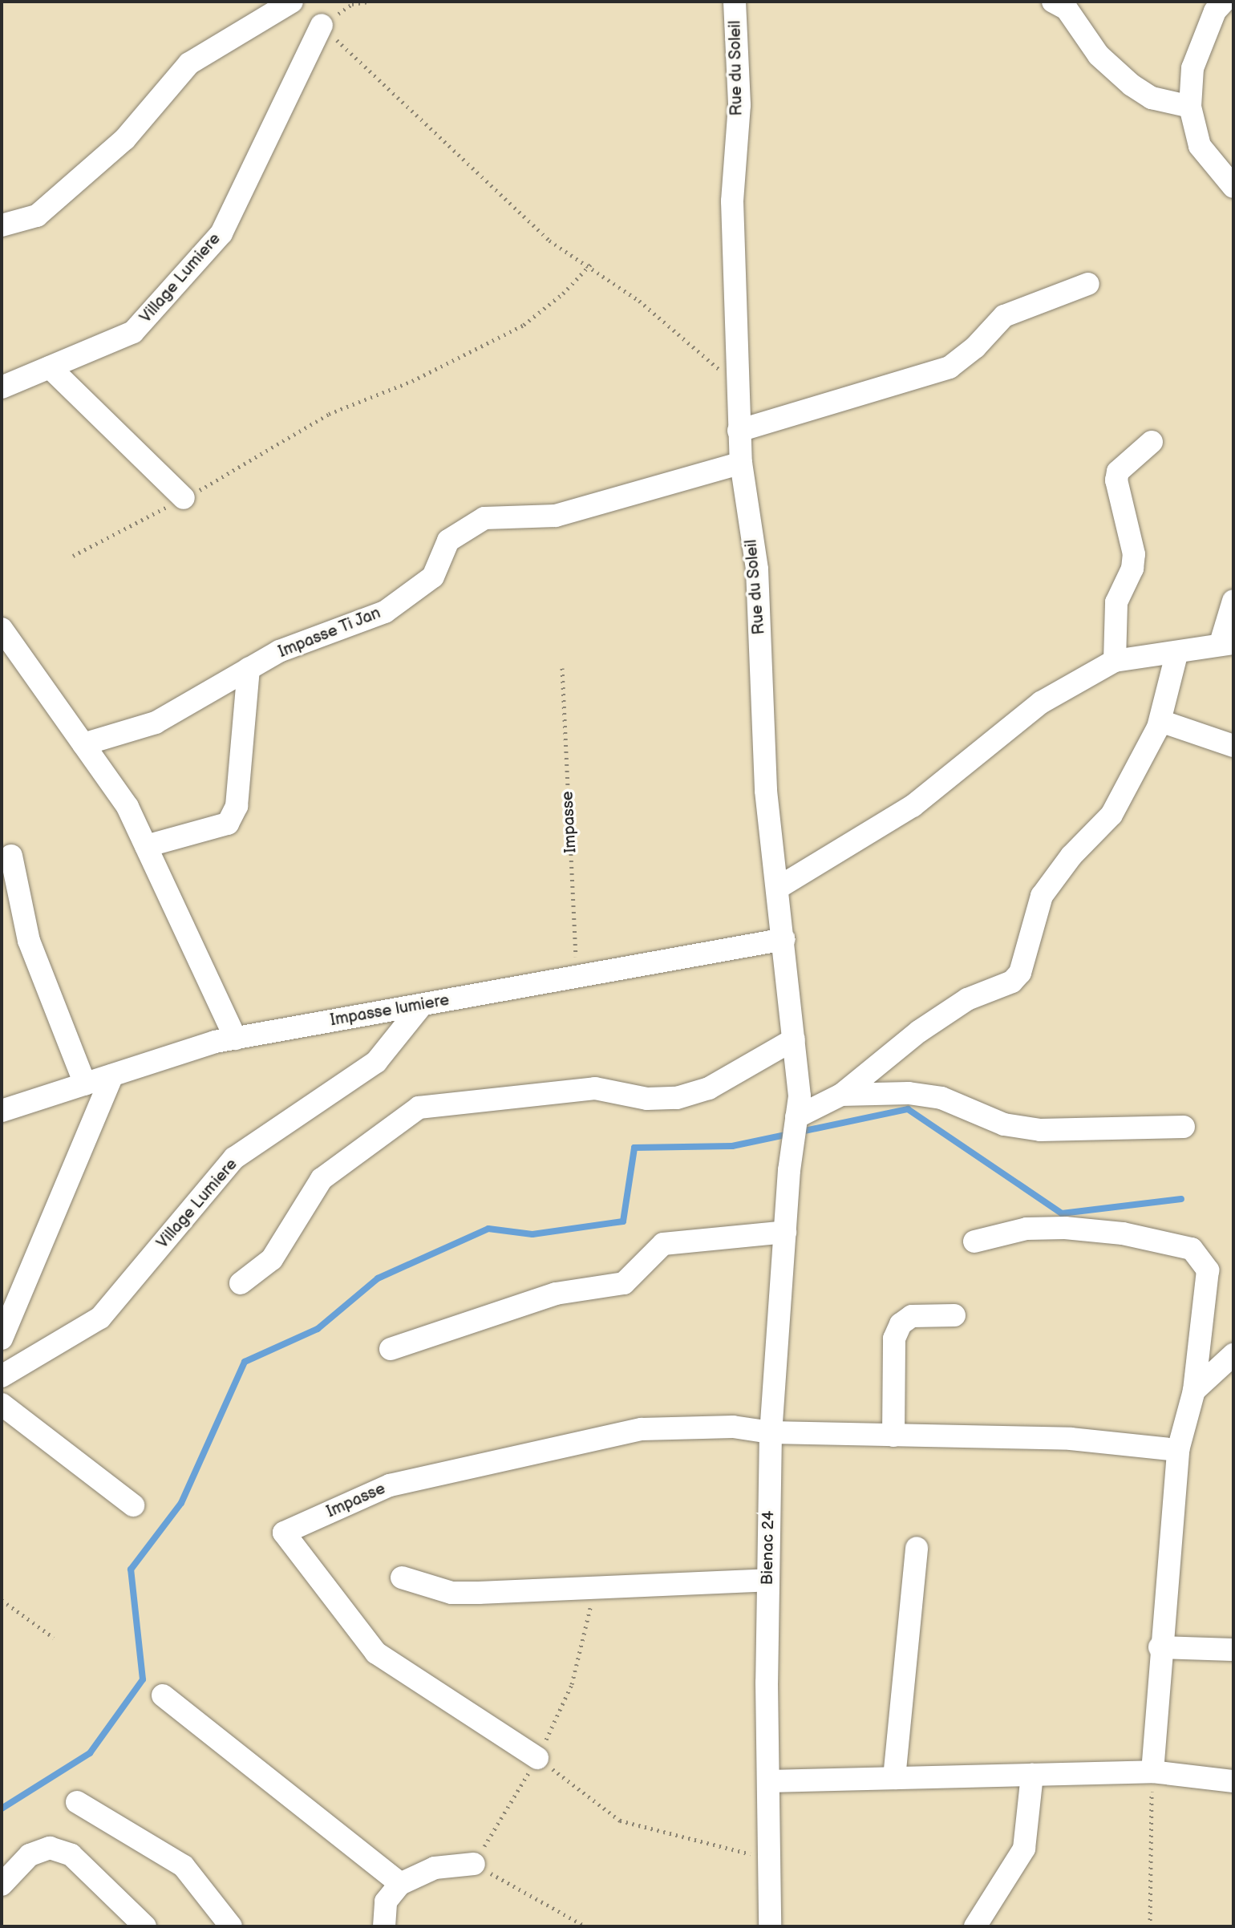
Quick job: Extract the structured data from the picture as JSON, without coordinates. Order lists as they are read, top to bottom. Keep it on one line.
{"streets":{"street":["Rue du Soleil","Village Lumiere","Impasse Ti Jan","Impasse","Impasse lumiere","Bienac 24"]},"crossings":[["Rue du Soleil","Impasse Ti Jan"],["Rue du Soleil","Impasse lumiere"],["Rue du Soleil","Bienac 24"],["Village Lumiere","Impasse lumiere"],["Impasse","Impasse lumiere"],["Impasse","Bienac 24"]]}
